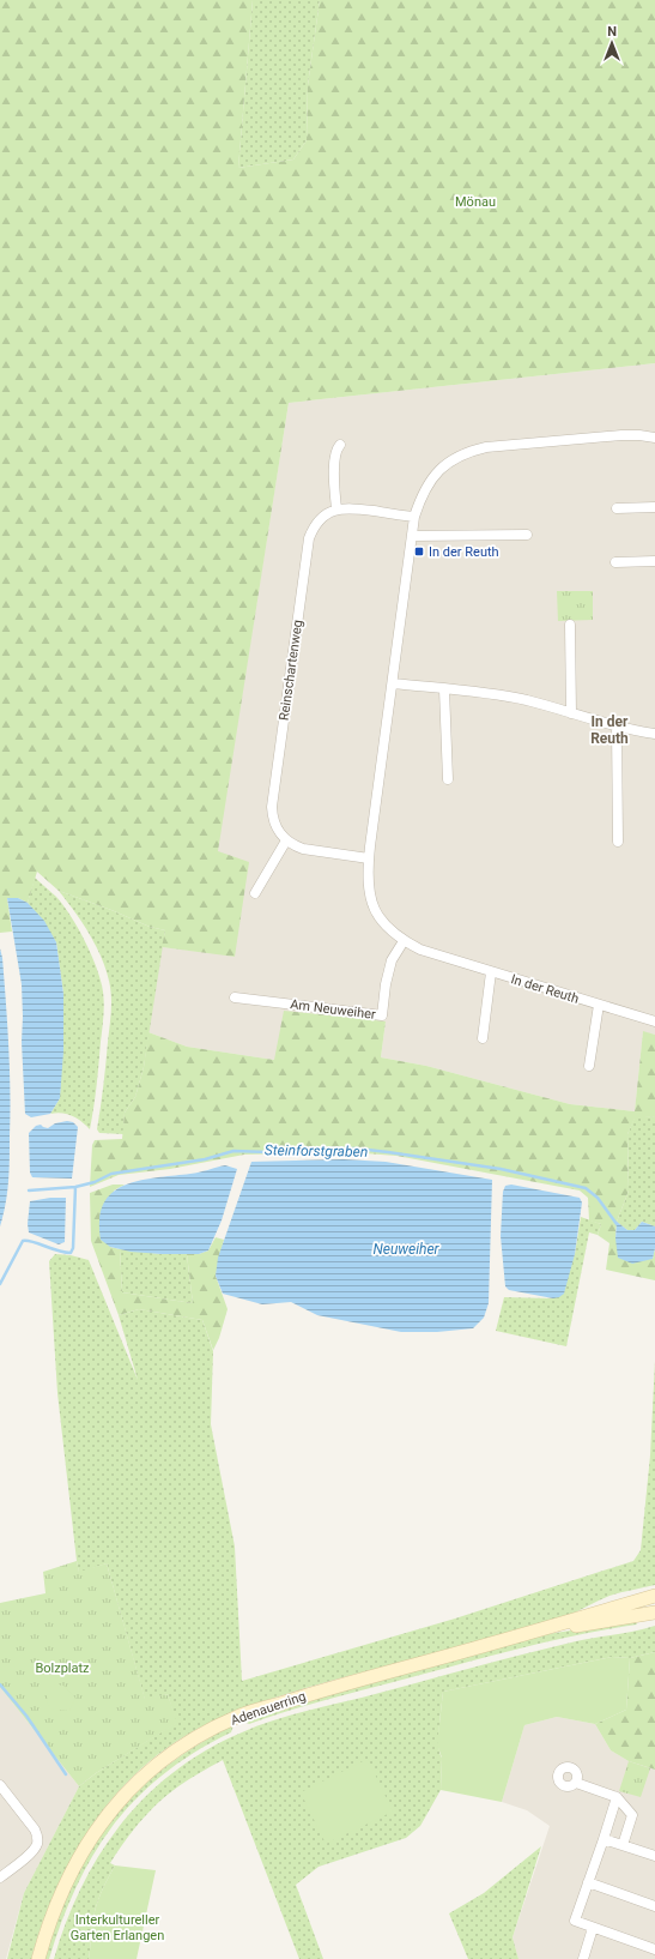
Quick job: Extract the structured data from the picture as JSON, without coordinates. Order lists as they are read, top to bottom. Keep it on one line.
{"streets":{"main road":["Adenauerring"],"street":["Reinschartenweg","In der Reuth","Am Neuweiher"]},"crossings":[["In der Reuth","Am Neuweiher"]],"districts":["In der Reuth"],"water":["Steinforstgraben","Neuweiher"],"parks":["Mönau","Bolzplatz","Interkultureller Garten Erlangen"],"places":{"transit":["In der Reuth"]},"north":"top"}
